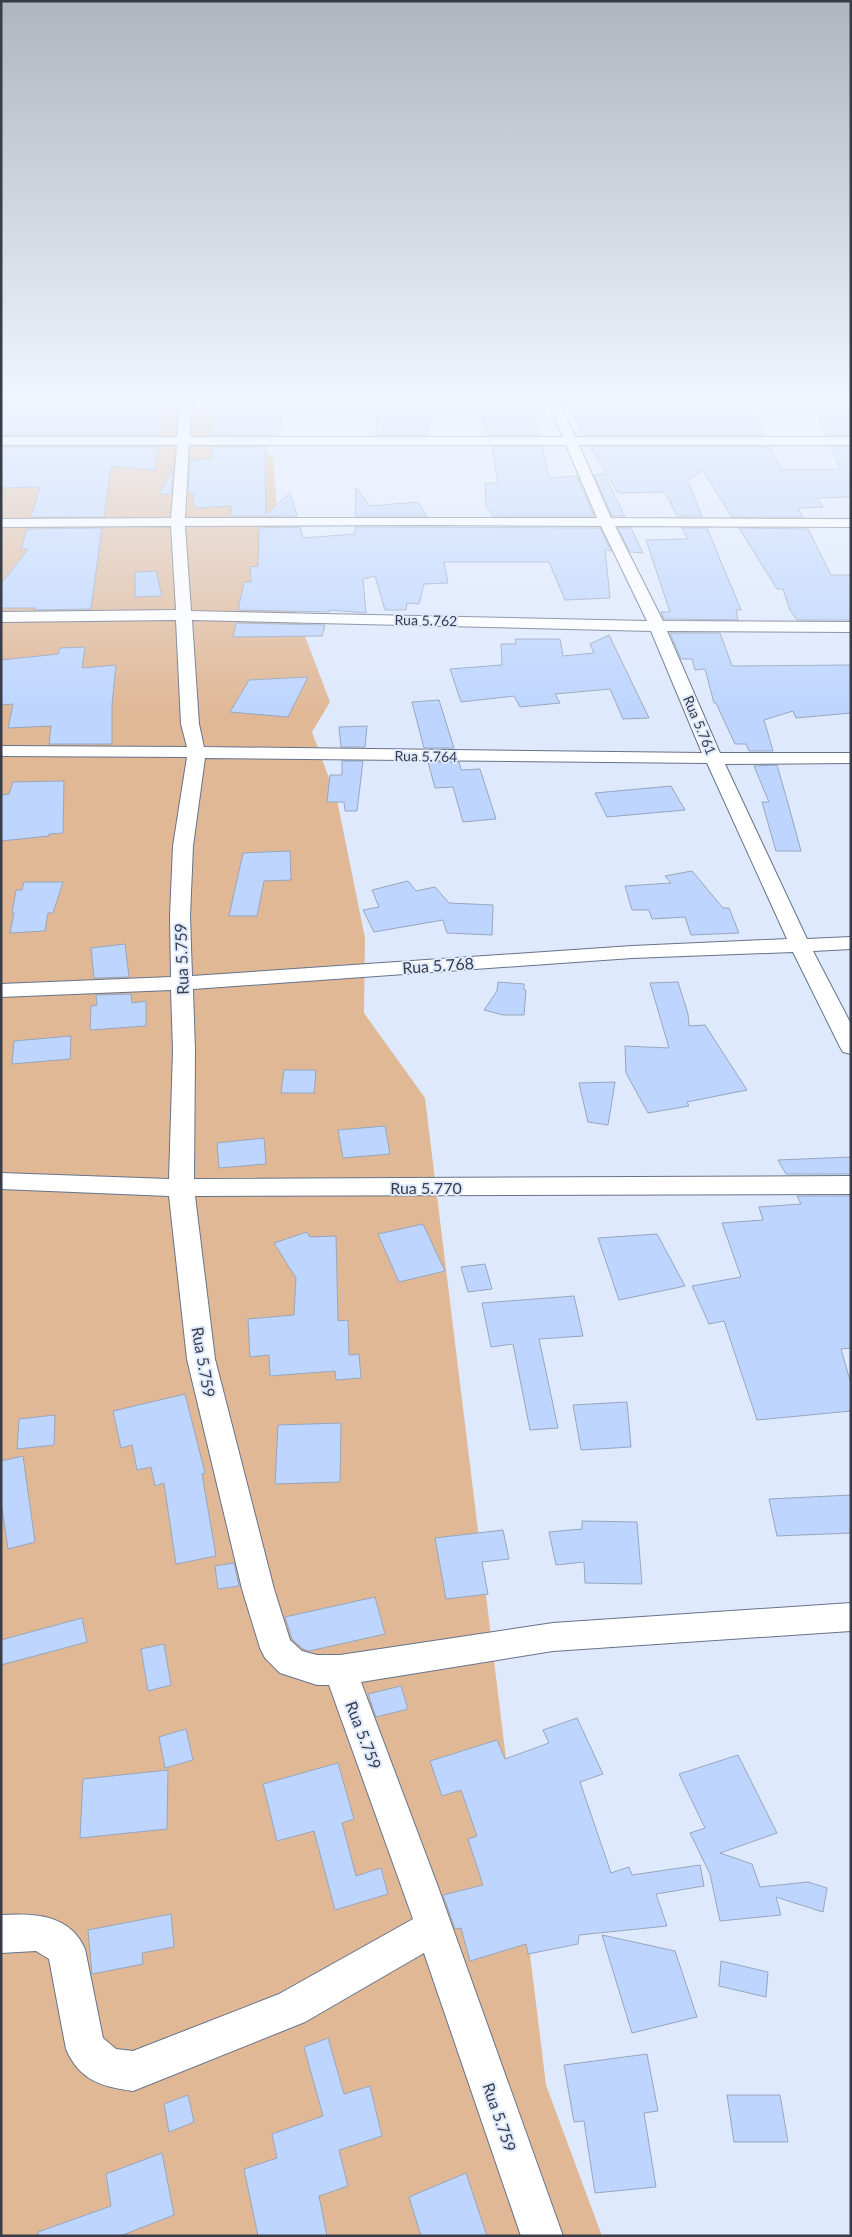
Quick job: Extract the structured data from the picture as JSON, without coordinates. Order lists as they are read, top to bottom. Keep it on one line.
{"streets":{"street":["Rua 5.762","Rua 5.761","Rua 5.764","Rua 5.759","Rua 5.768","Rua 5.770"]},"crossings":[["Rua 5.762","Rua 5.761"],["Rua 5.762","Rua 5.759"],["Rua 5.761","Rua 5.764"],["Rua 5.761","Rua 5.768"],["Rua 5.764","Rua 5.759"],["Rua 5.759","Rua 5.768"],["Rua 5.759","Rua 5.770"]]}
